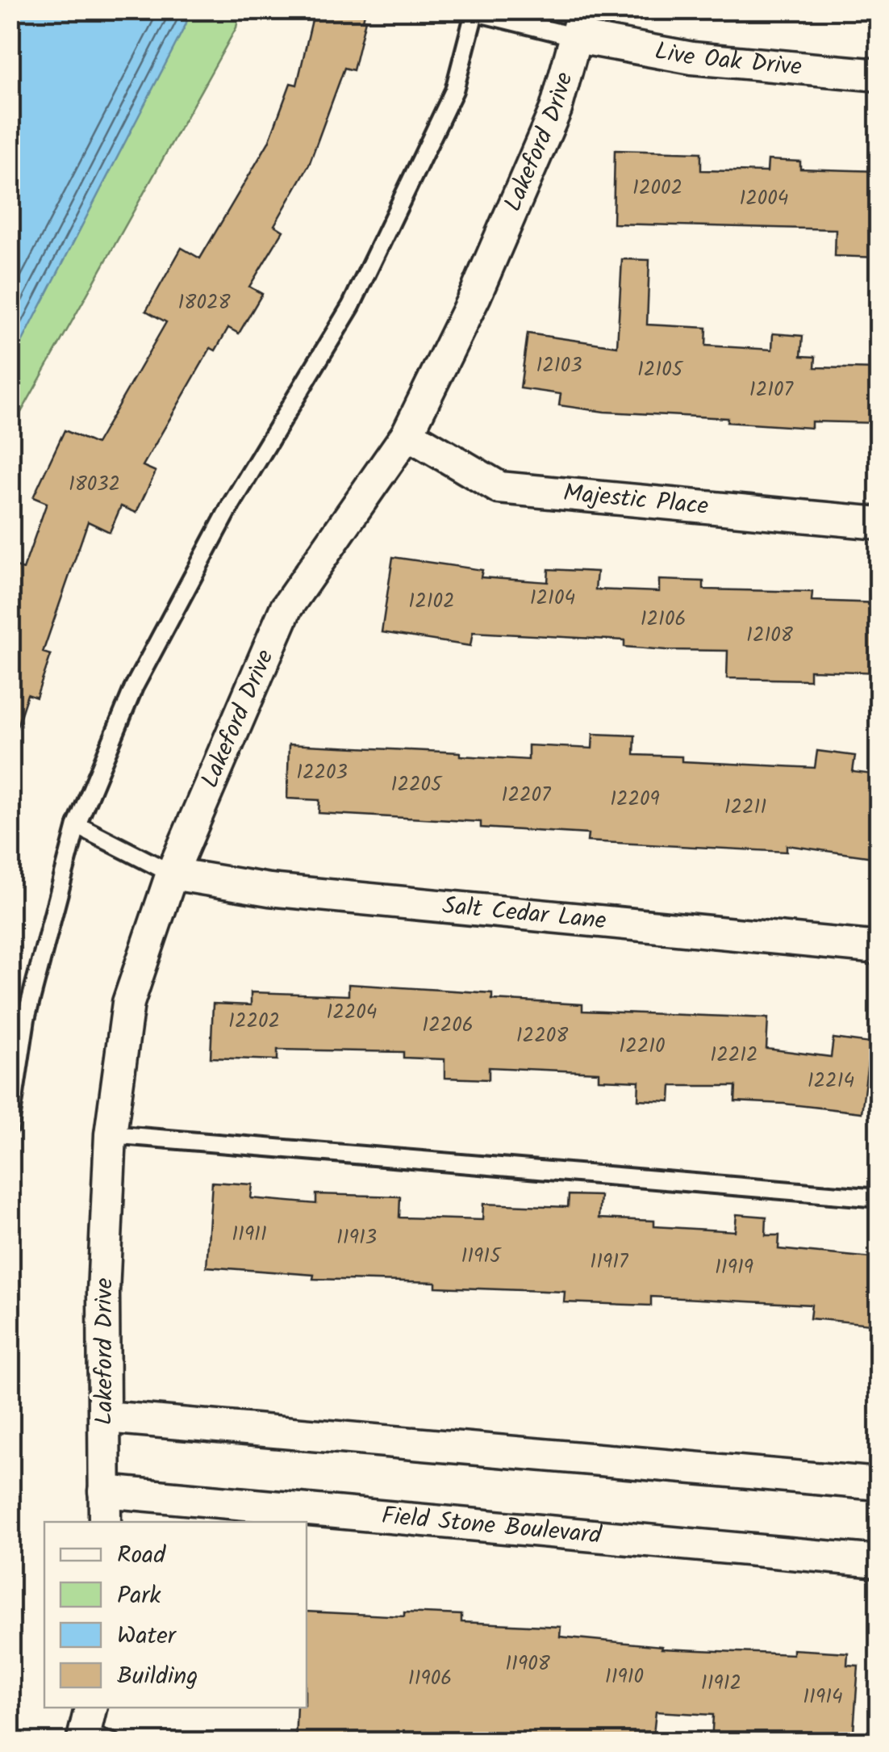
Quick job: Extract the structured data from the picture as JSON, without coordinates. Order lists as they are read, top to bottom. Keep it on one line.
{"streets":{"street":["Live Oak Drive","Lakeford Drive","Majestic Place","Salt Cedar Lane","Field Stone Boulevard"]},"crossings":[["Live Oak Drive","Lakeford Drive"],["Lakeford Drive","Majestic Place"],["Lakeford Drive","Salt Cedar Lane"],["Lakeford Drive","Field Stone Boulevard"]],"house_numbers":["12002","12004","18028","12103","12105","12107","18032","12104","12102","12106","12108","12203","12205","12207","12209","12211","12204","12202","12206","12208","12210","12212","12214","11911","11913","11915","11917","11919","11908","11910","11906","11912","11914"],"legend":["Road","Park","Water","Building"]}
